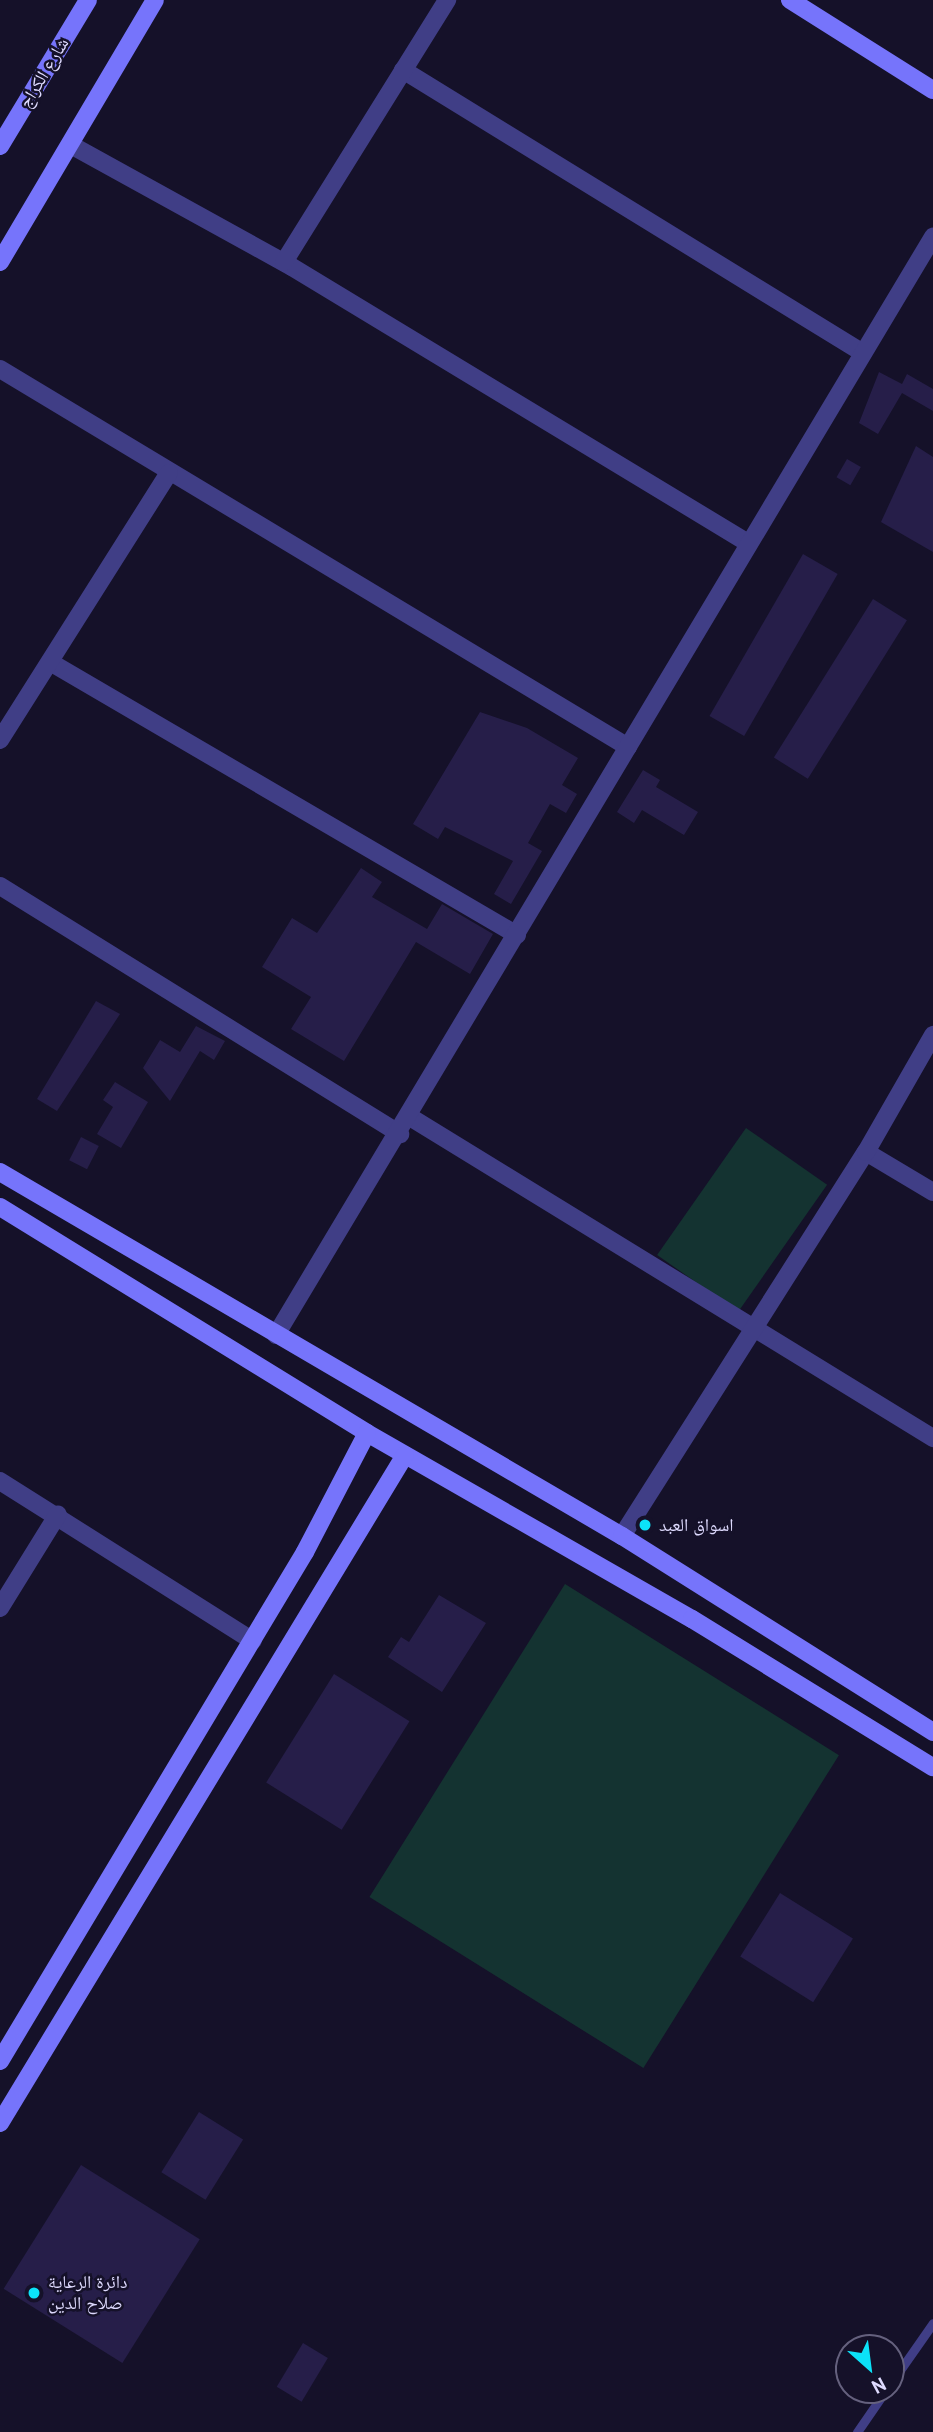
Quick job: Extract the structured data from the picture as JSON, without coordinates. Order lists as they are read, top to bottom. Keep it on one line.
{"streets":{"street":["شارع الكراج"]},"places":["اسواق العبد","دائرة الرعاية صلاح الدين"],"north":"bottom right"}
